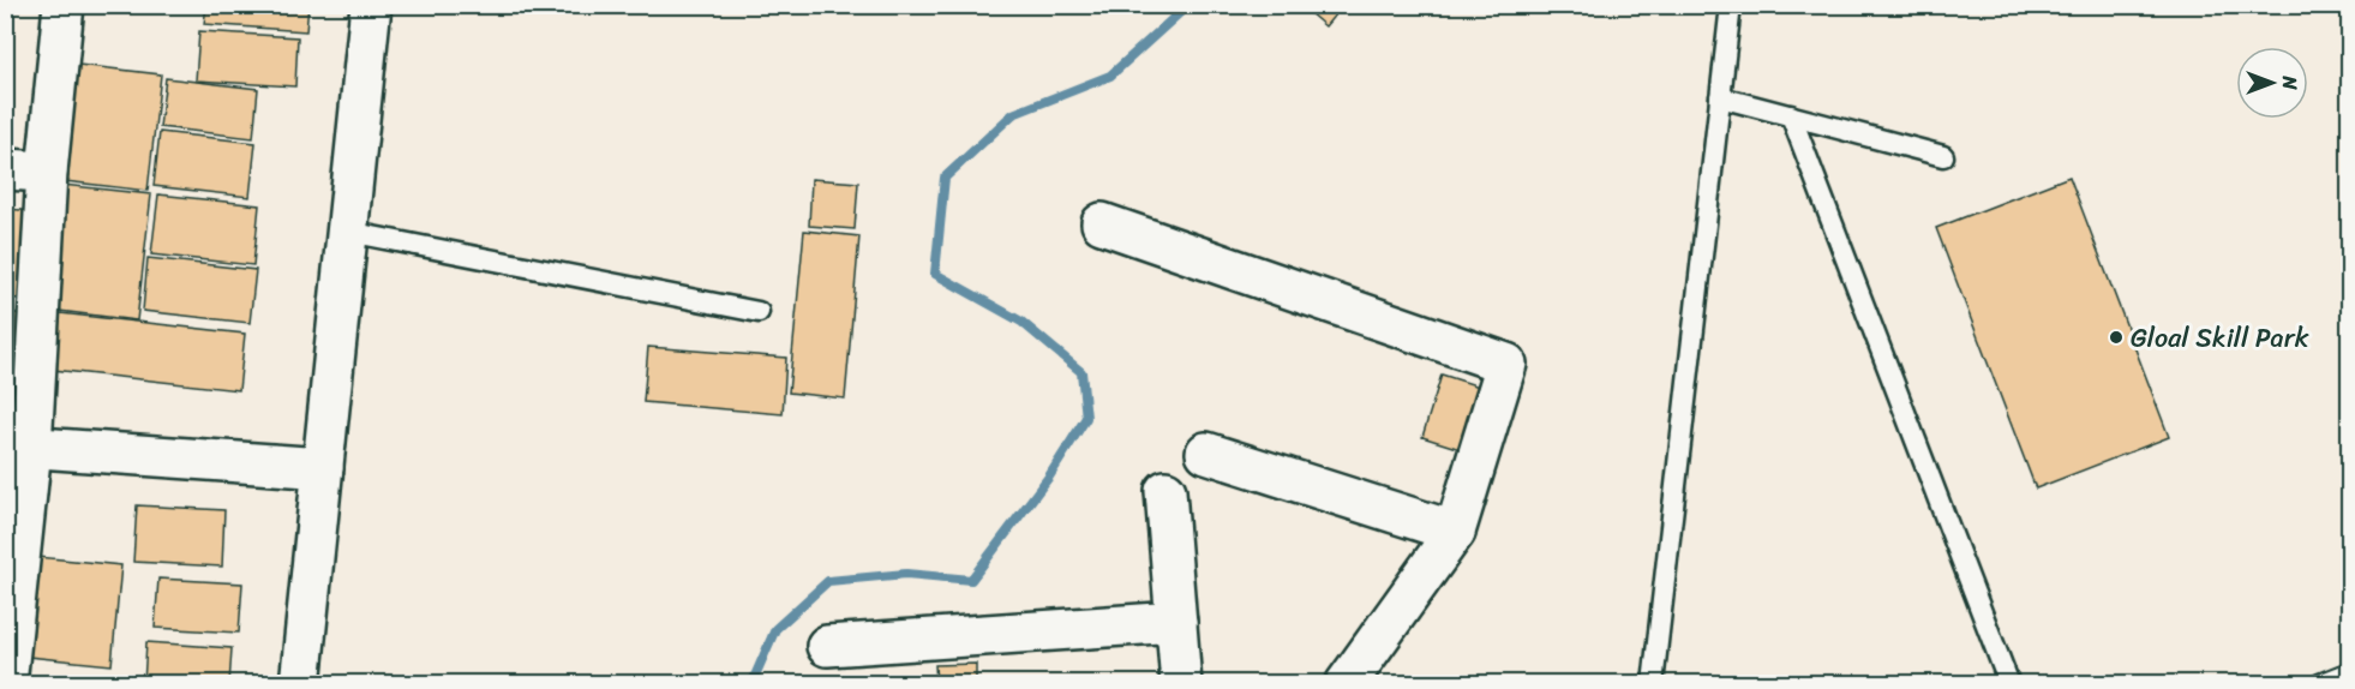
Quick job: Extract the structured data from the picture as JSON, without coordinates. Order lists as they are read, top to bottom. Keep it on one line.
{"places":["Gloal Skill Park"],"north":"right"}
